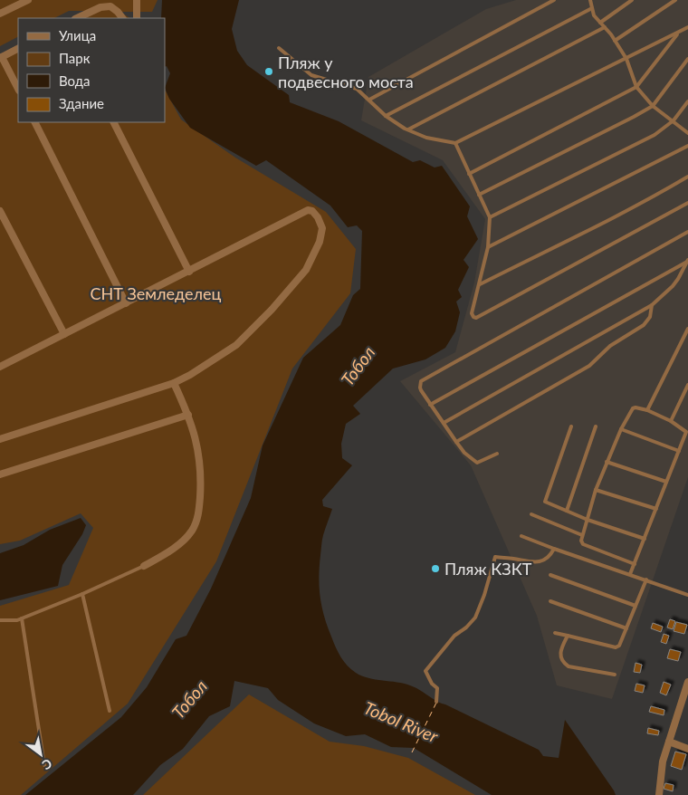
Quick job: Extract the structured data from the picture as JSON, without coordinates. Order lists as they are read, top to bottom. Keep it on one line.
{"water":["Тобол","Tobol River"],"parks":["СНТ Земледелец"],"places":["Пляж у подвесного моста","Пляж КЗКТ"],"legend":["Улица","Парк","Вода","Здание"],"north":"bottom right"}
